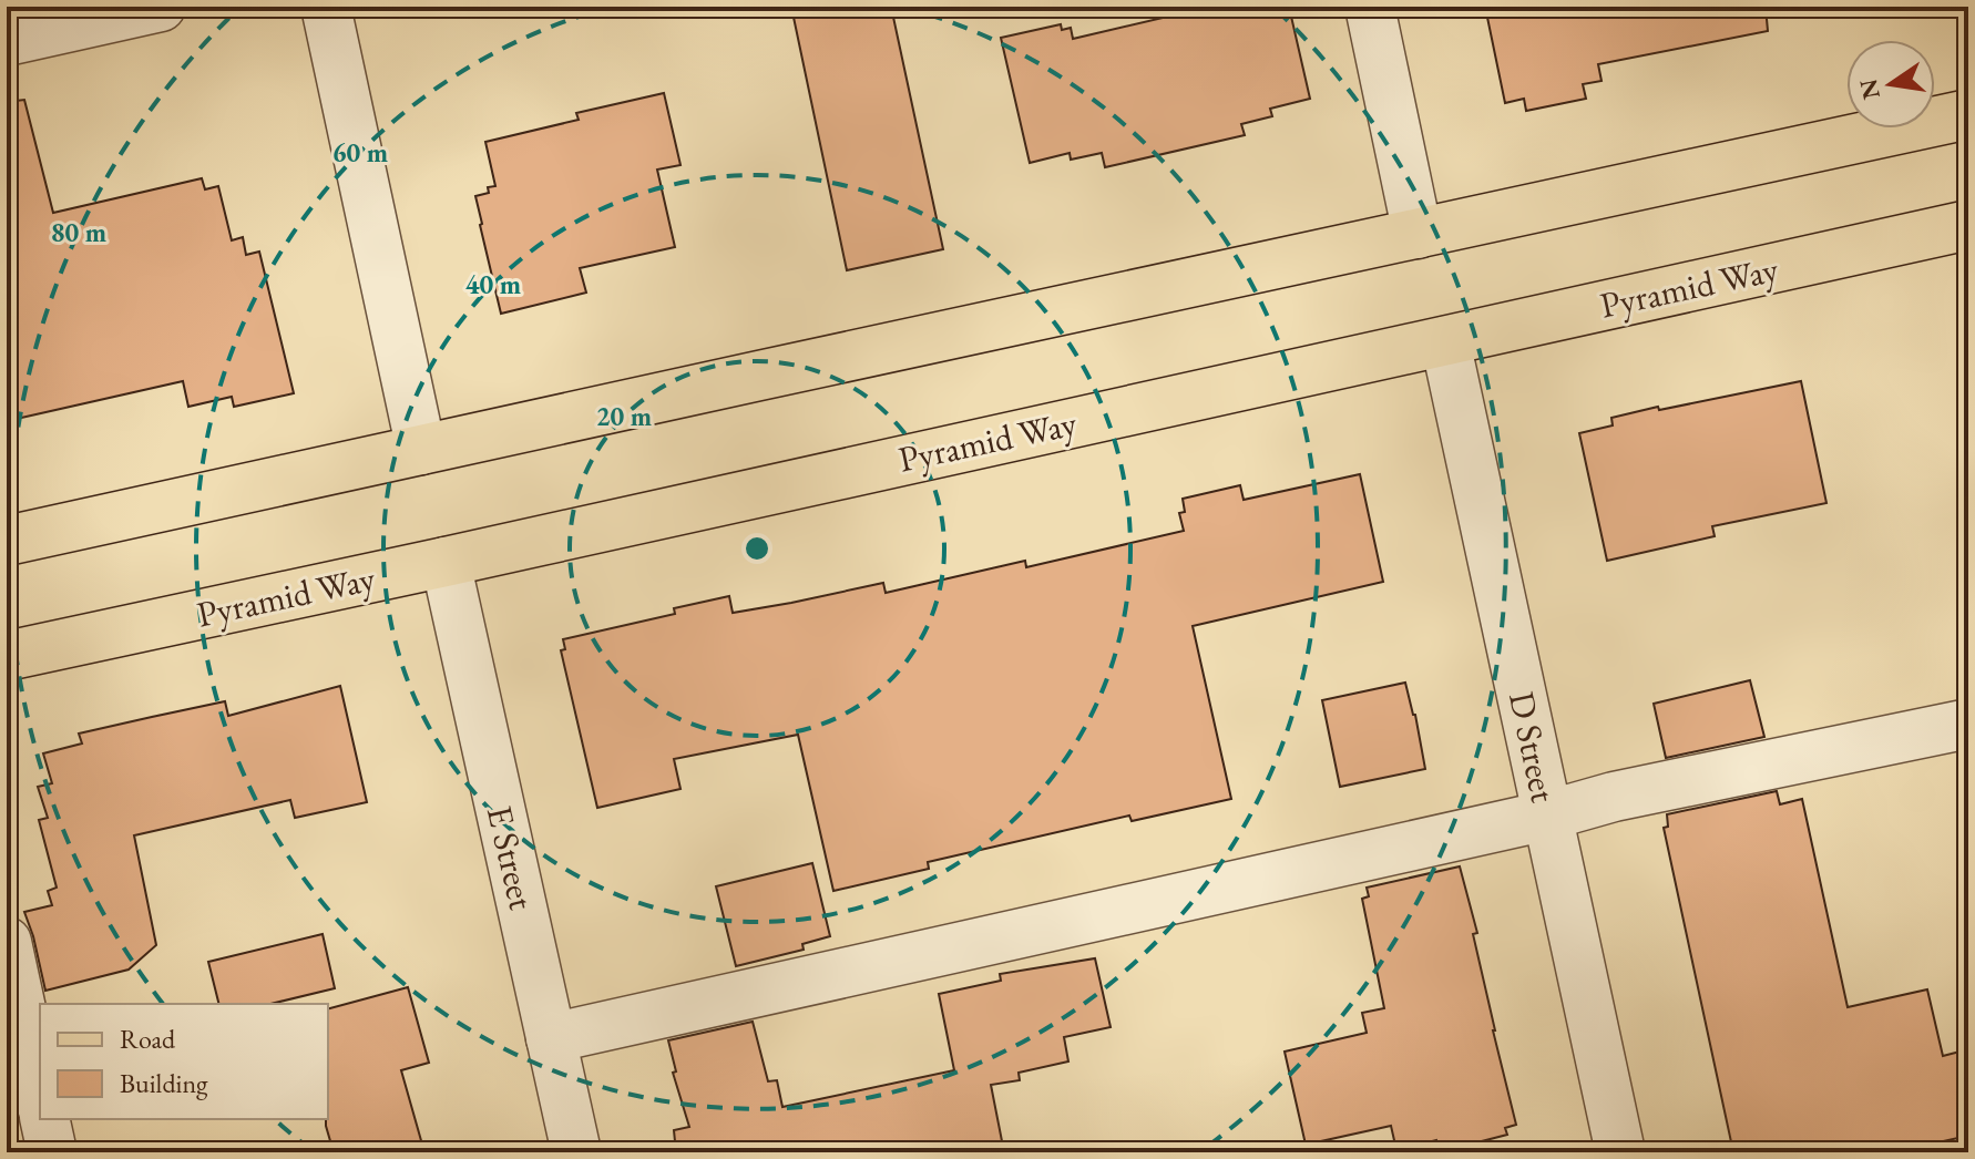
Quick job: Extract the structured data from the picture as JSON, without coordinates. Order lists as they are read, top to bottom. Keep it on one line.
{"streets":{"main road":["Pyramid Way"],"street":["D Street","E Street"]},"crossings":[["Pyramid Way","D Street"],["Pyramid Way","E Street"]],"legend":["Road","Building"],"north":"left","rings":["60 m","80 m","40 m","20 m"]}
